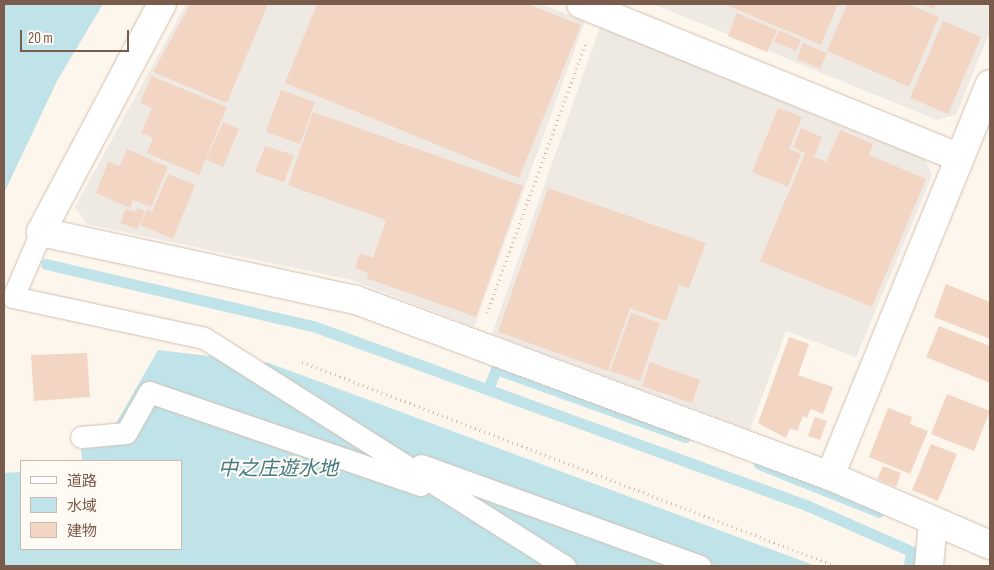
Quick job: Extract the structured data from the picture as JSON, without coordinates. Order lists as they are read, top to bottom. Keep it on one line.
{"water":["中之庄遊水地"],"legend":["道路","水域","建物"],"scale_bar":"20 m"}
